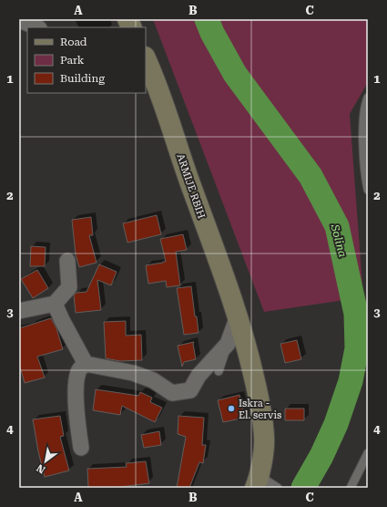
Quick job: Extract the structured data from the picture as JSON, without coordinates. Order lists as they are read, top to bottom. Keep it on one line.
{"streets":{"main road":["ARMIJE RBIH"]},"water":["Solina"],"places":["Iskra - El. servis"],"legend":["Road","Park","Building"],"north":"bottom left","grid":{"columns":["A","B","C"],"rows":["1","2","3","4"]}}
